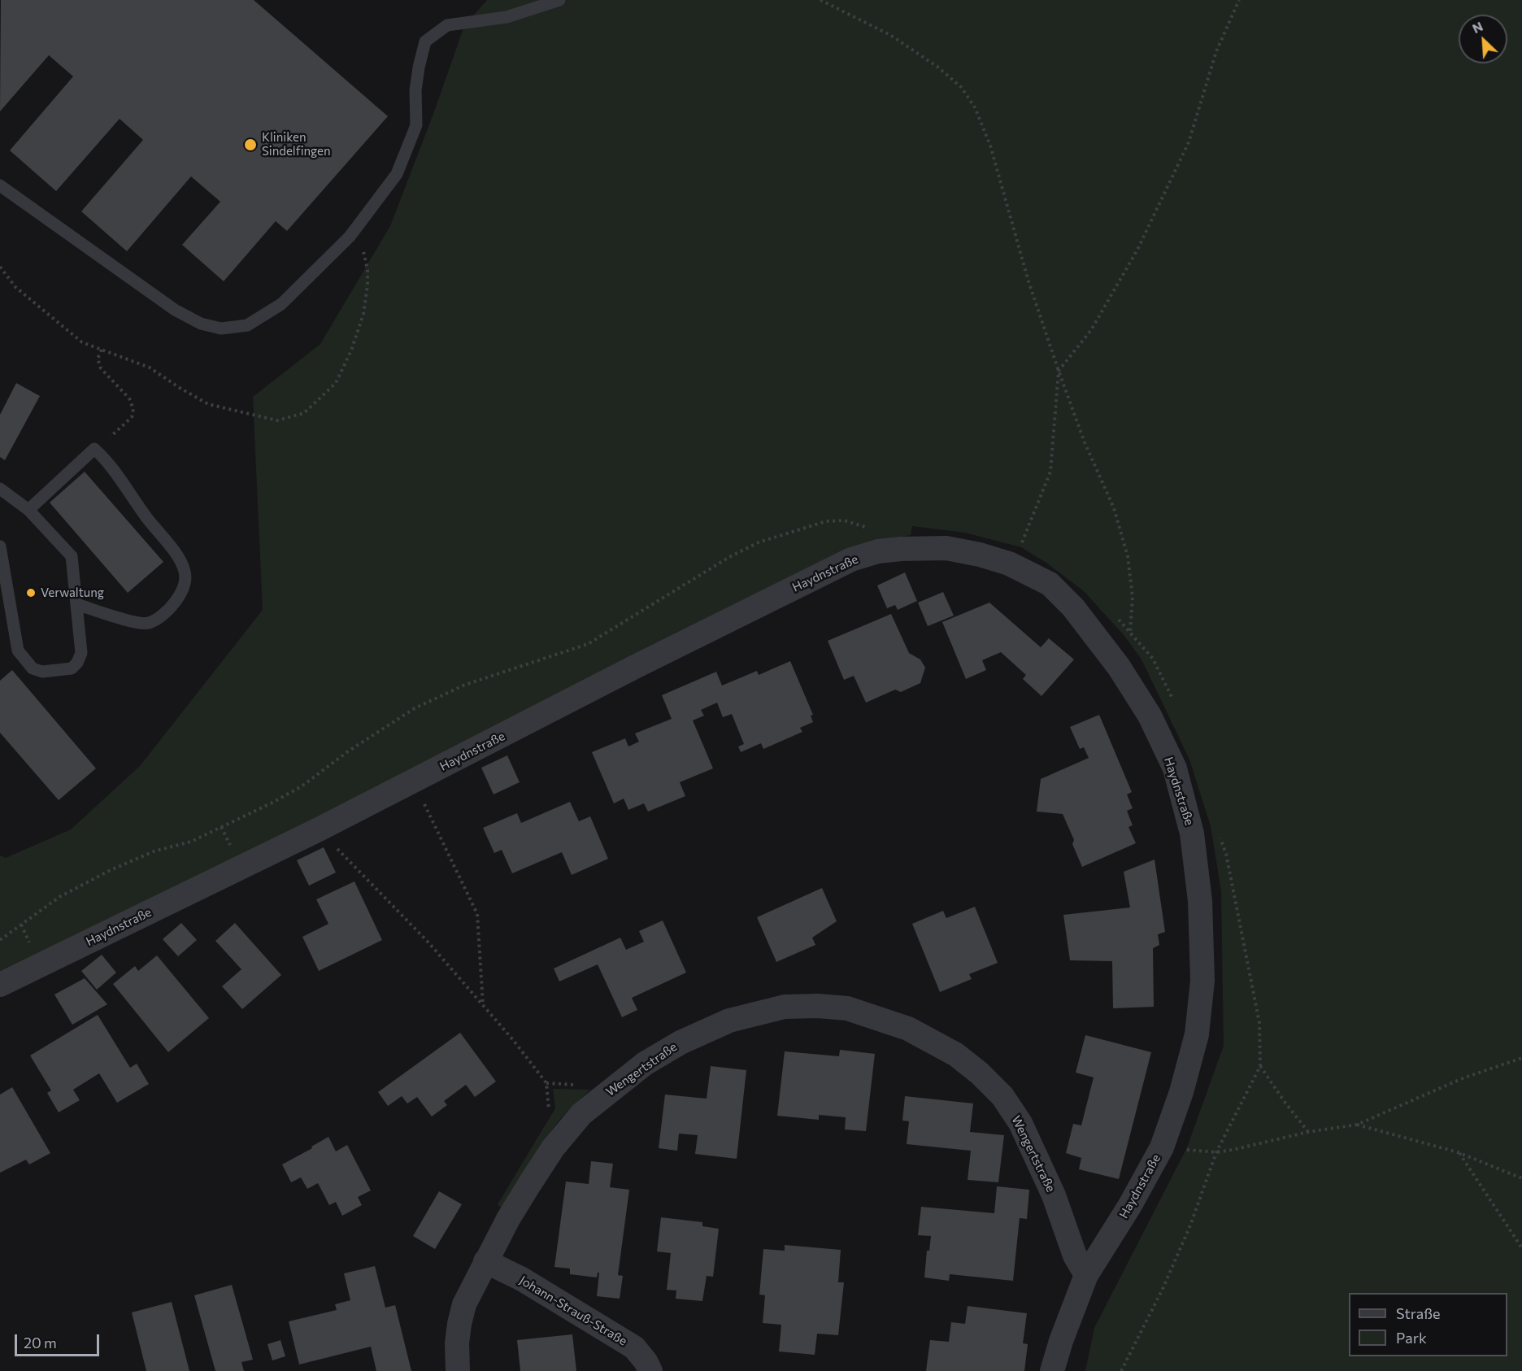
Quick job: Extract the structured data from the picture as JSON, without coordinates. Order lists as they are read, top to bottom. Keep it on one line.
{"streets":{"street":["Haydnstraße","Wengertstraße","Johann-Strauß-Straße"]},"crossings":[["Haydnstraße","Wengertstraße"],["Wengertstraße","Johann-Strauß-Straße"]],"places":["Kliniken Sindelfingen","Verwaltung"],"legend":["Straße","Park"],"scale_bar":"20 m","north":"top left"}
